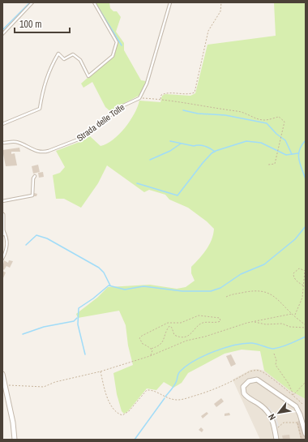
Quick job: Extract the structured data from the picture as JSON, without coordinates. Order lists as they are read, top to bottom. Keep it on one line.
{"streets":{"lane":["Strada delle Tolfe"]},"scale_bar":"100 m","north":"bottom left"}
